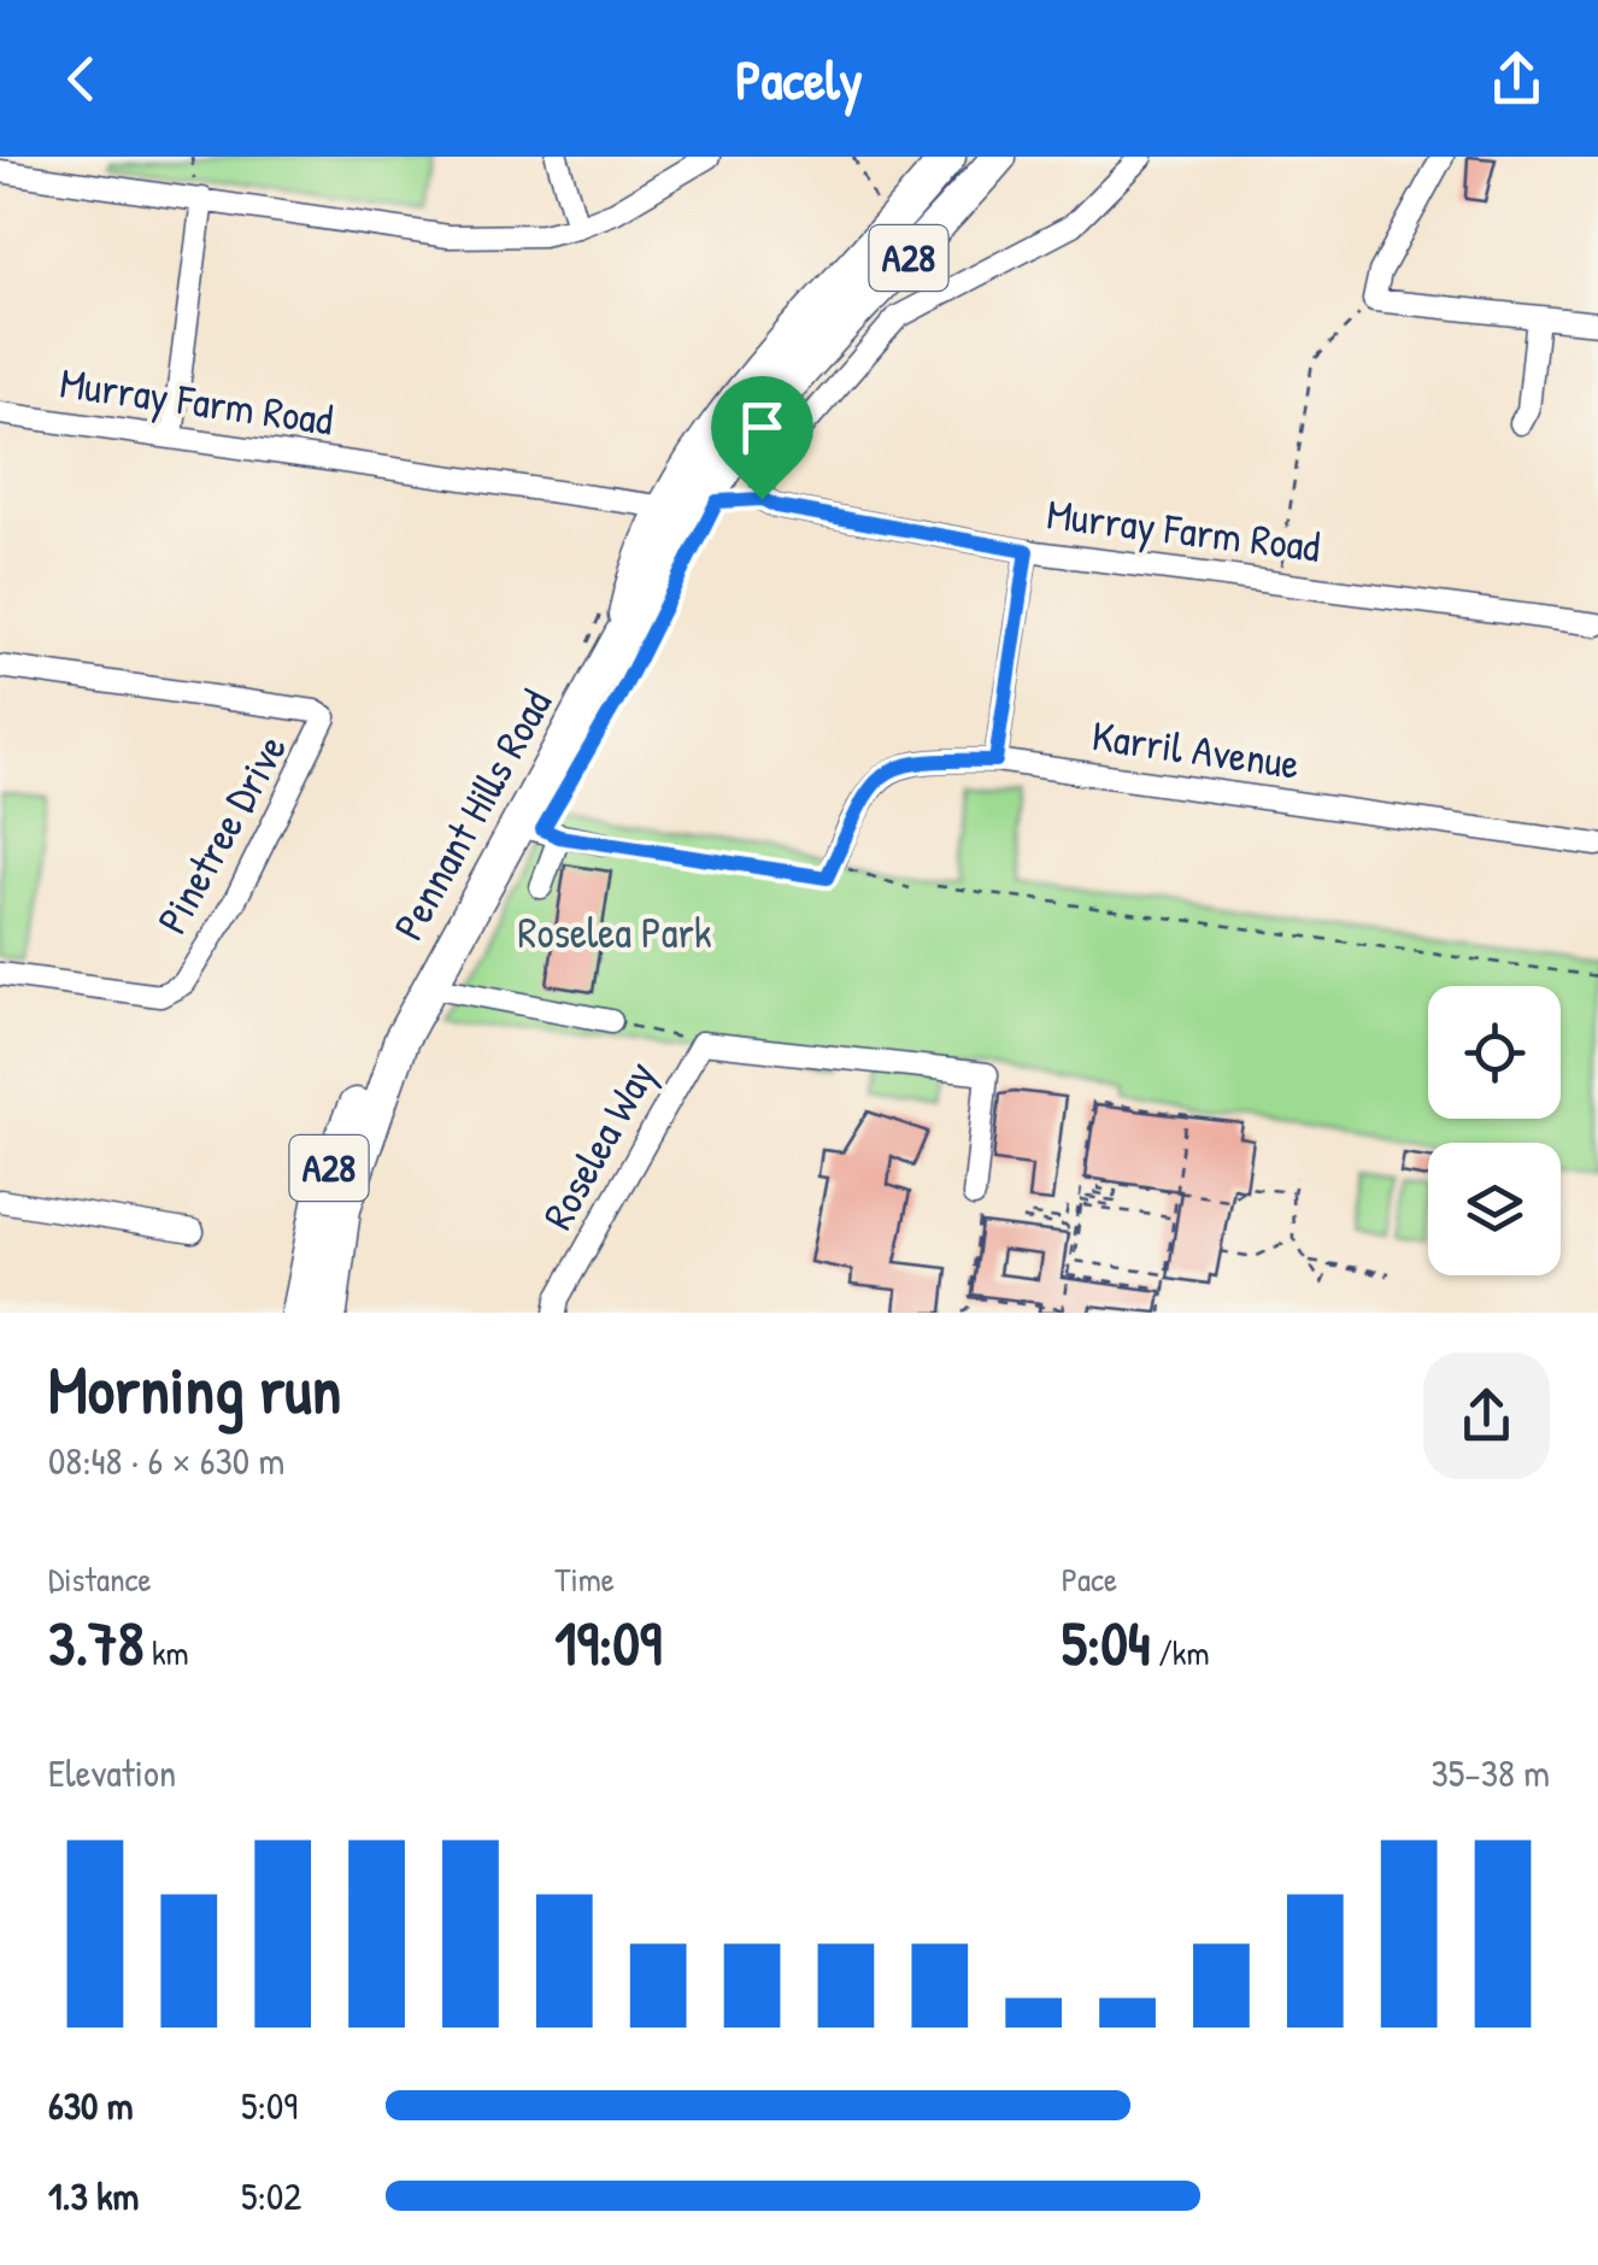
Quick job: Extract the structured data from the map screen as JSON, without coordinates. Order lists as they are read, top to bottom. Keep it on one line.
{"streets":{"highway":["A28","Pennant Hills Road"],"street":["Murray Farm Road","Karril Avenue","Pinetree Drive","Roselea Way"]},"crossings":[["Murray Farm Road","Pennant Hills Road"]],"parks":["Roselea Park"],"page":{"header":"Pacely","heading":["Morning run","08:48 · 6 × 630 m"],"stats":[["Distance","3.78 km"],["Time","19:09"],["Pace","5:04 /km"]],"chart":["Elevation","35–38 m"],"list":[{"name":"630 m","note":"5:09"},{"name":"1.3 km","note":"5:02"}]}}
